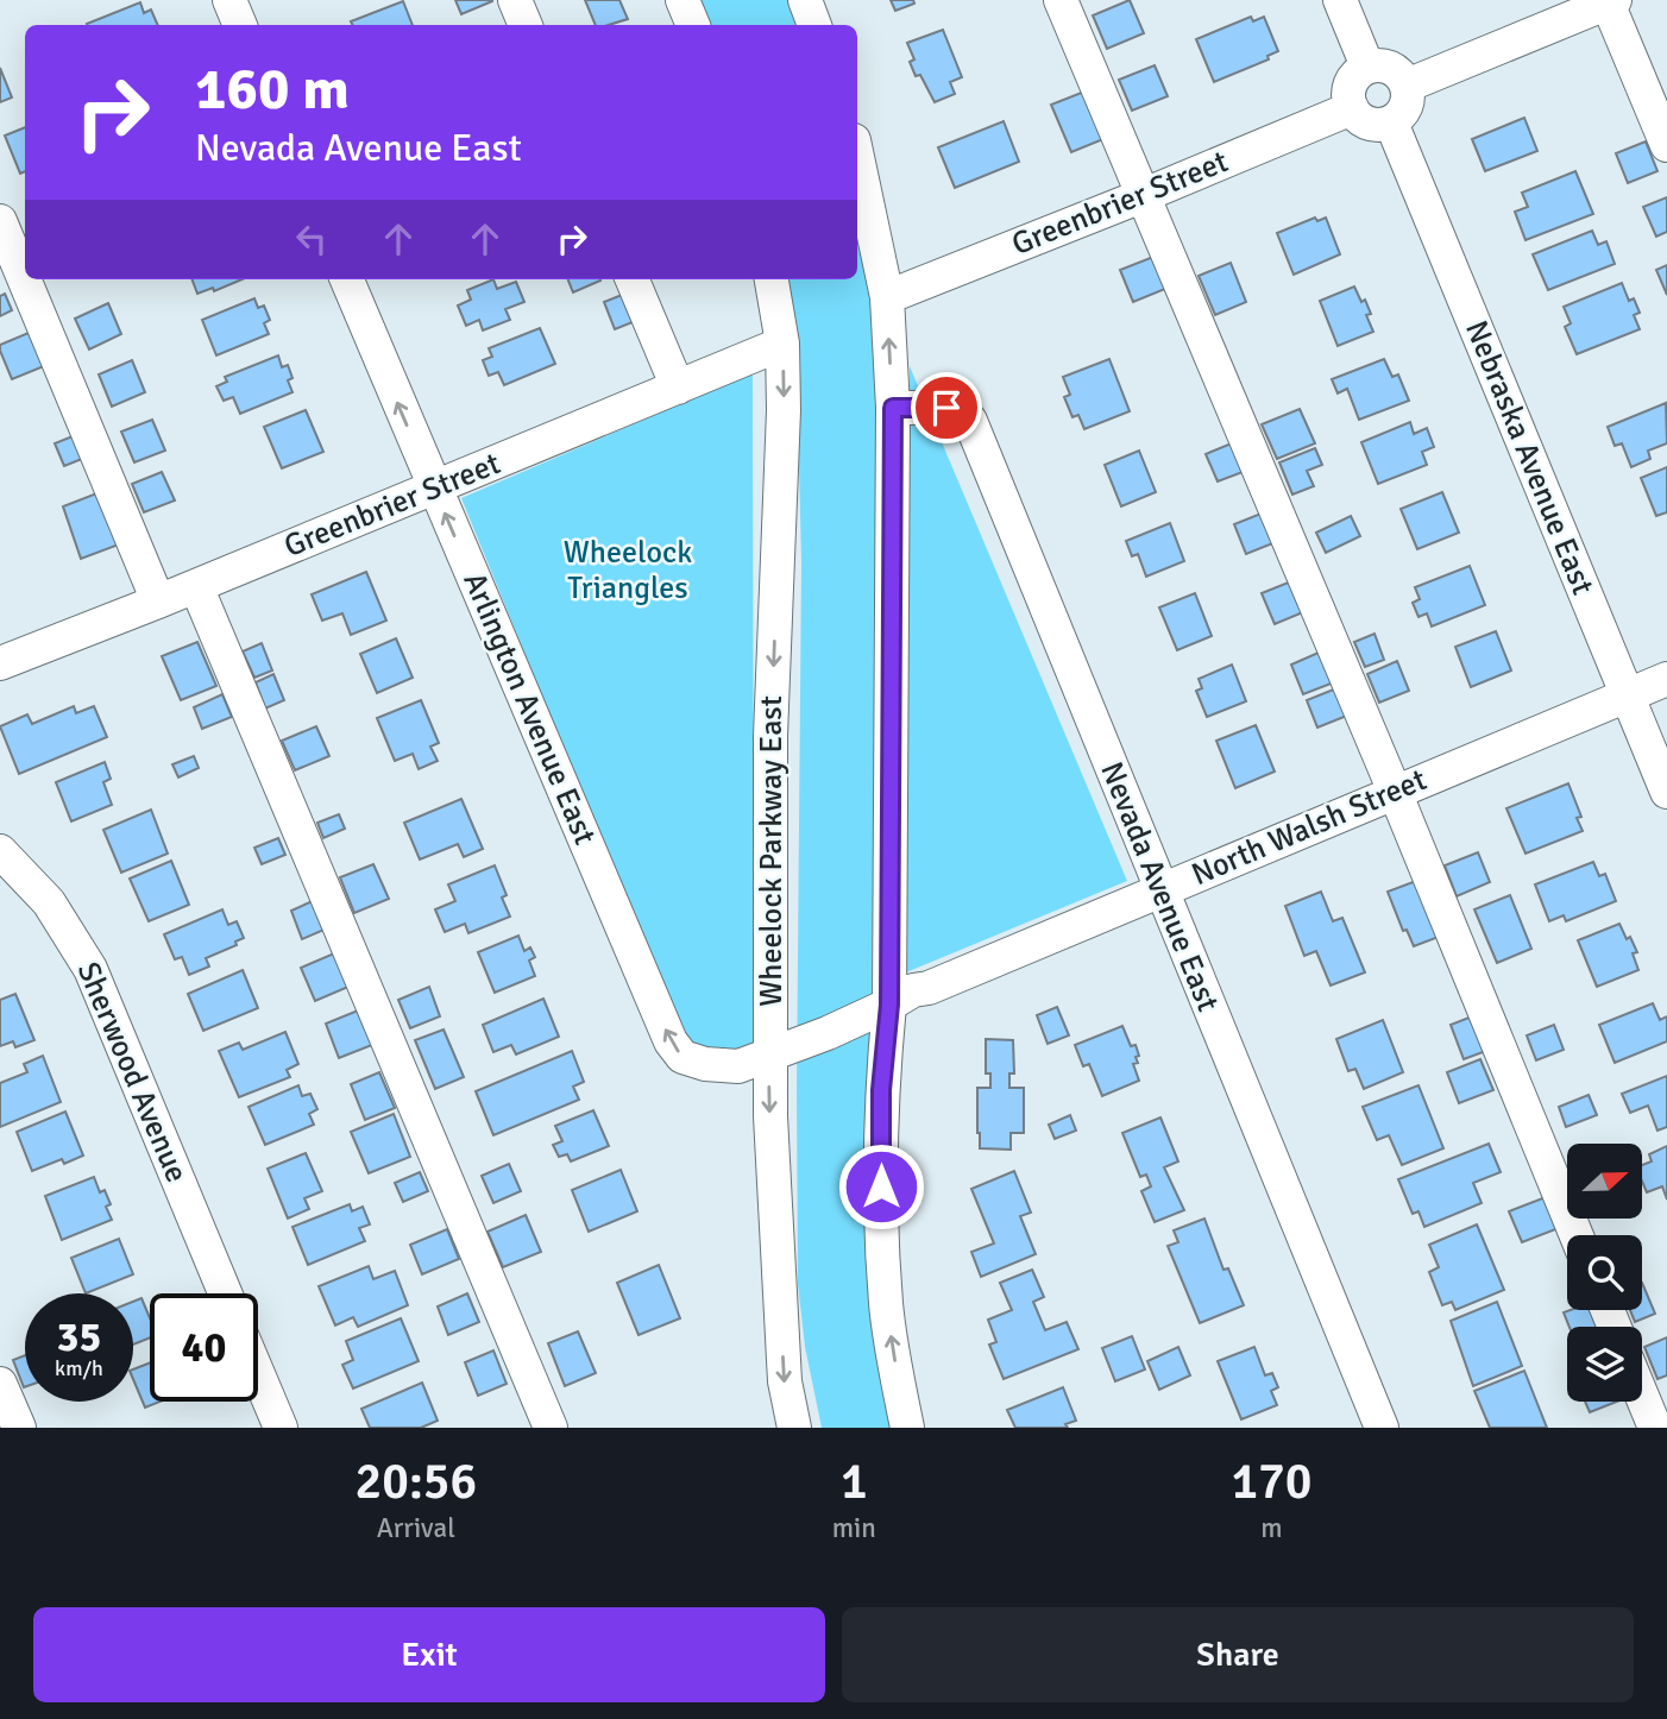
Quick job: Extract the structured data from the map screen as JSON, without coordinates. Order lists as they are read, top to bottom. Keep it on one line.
{"streets":{"street":["Greenbrier Street","Nebraska Avenue East","Arlington Avenue East","North Walsh Street","Wheelock Parkway East","Nevada Avenue East","Sherwood Avenue"]},"crossings":[["Greenbrier Street","Nebraska Avenue East"],["Greenbrier Street","Arlington Avenue East"],["Greenbrier Street","Wheelock Parkway East"],["Nebraska Avenue East","North Walsh Street"],["Arlington Avenue East","North Walsh Street"],["Arlington Avenue East","Wheelock Parkway East"],["North Walsh Street","Wheelock Parkway East"],["North Walsh Street","Nevada Avenue East"]],"parks":["Wheelock Triangles"],"north":"right","page":{"turn":["160 m","Nevada Avenue East"],"speed":"35 km/h","limit":"40","eta":["20:56","Arrival","1","min","170","m"],"buttons":["Exit","Share"]}}
